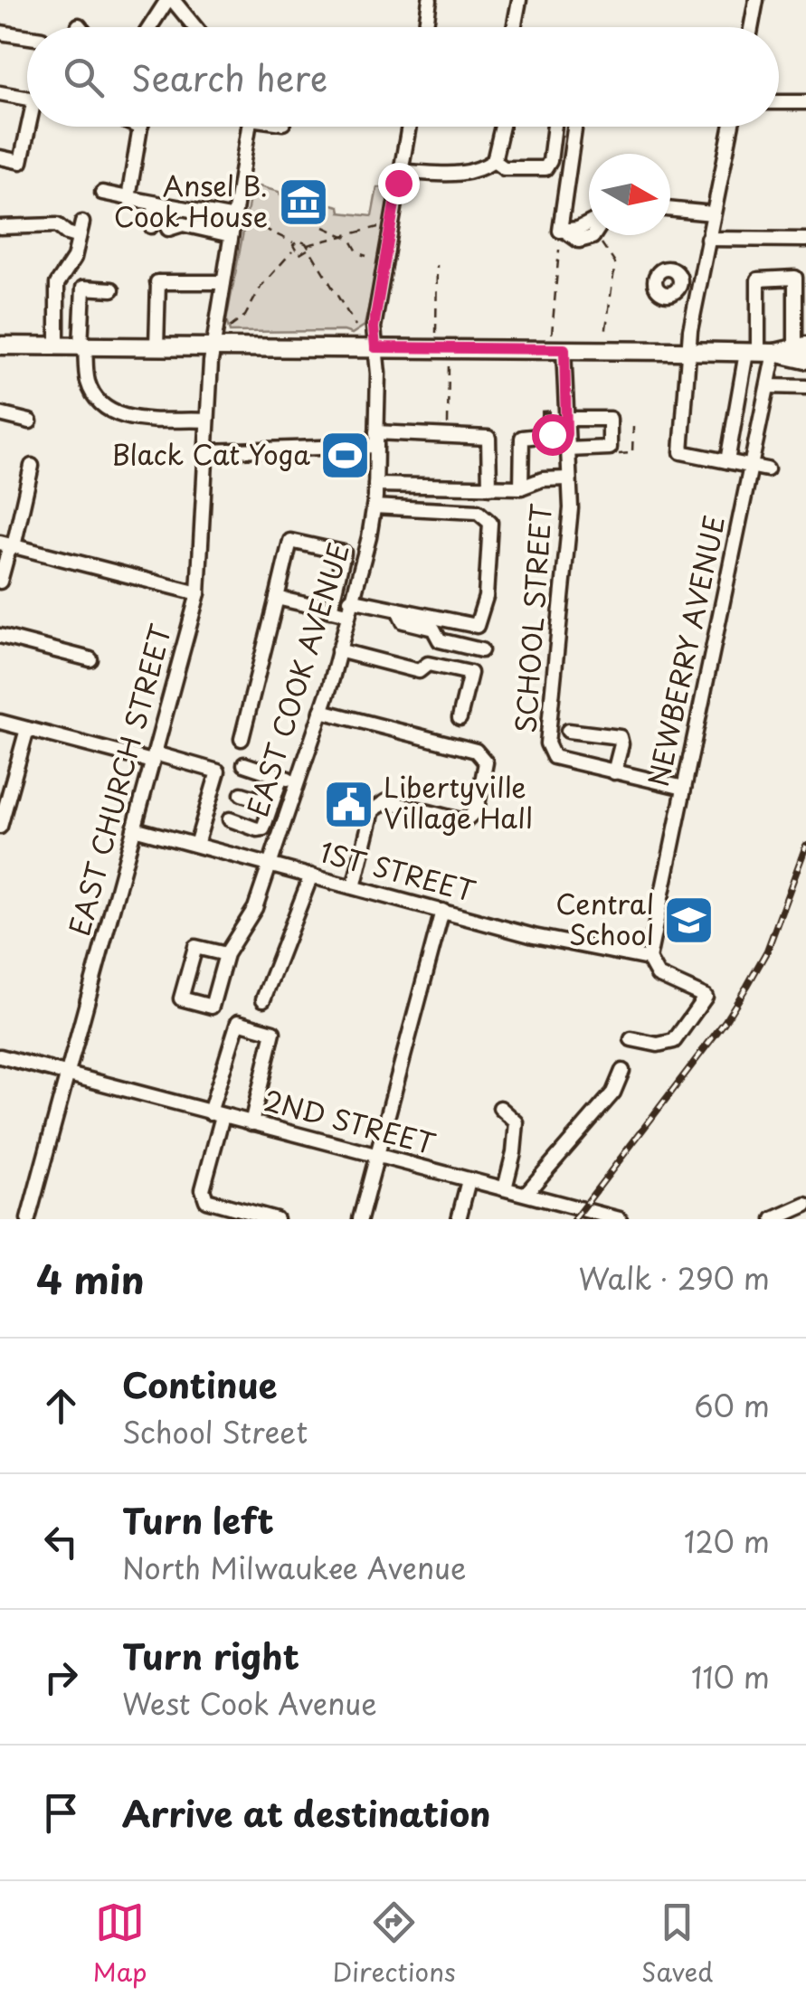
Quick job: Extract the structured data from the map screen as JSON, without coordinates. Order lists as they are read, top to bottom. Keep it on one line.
{"streets":{"street":["SCHOOL STREET","NEWBERRY AVENUE","EAST COOK AVENUE","EAST CHURCH STREET","1ST STREET","2ND STREET"]},"crossings":[["SCHOOL STREET","NEWBERRY AVENUE"],["NEWBERRY AVENUE","1ST STREET"],["EAST COOK AVENUE","1ST STREET"],["EAST CHURCH STREET","1ST STREET"],["EAST CHURCH STREET","2ND STREET"]],"places":{"museum":["Ansel B. Cook House"],"sports":["Black Cat Yoga"],"public building":["Libertyville Village Hall"],"school or university":["Central School"]},"north":"right","page":{"search":"Search here","heading":["4 min","Walk · 290 m"],"list":[["Continue","School Street","60 m"],["Turn left","North Milwaukee Avenue","120 m"],["Turn right","West Cook Avenue","110 m"],"Arrive at destination"],"nav":["Map","Directions","Saved"]}}
